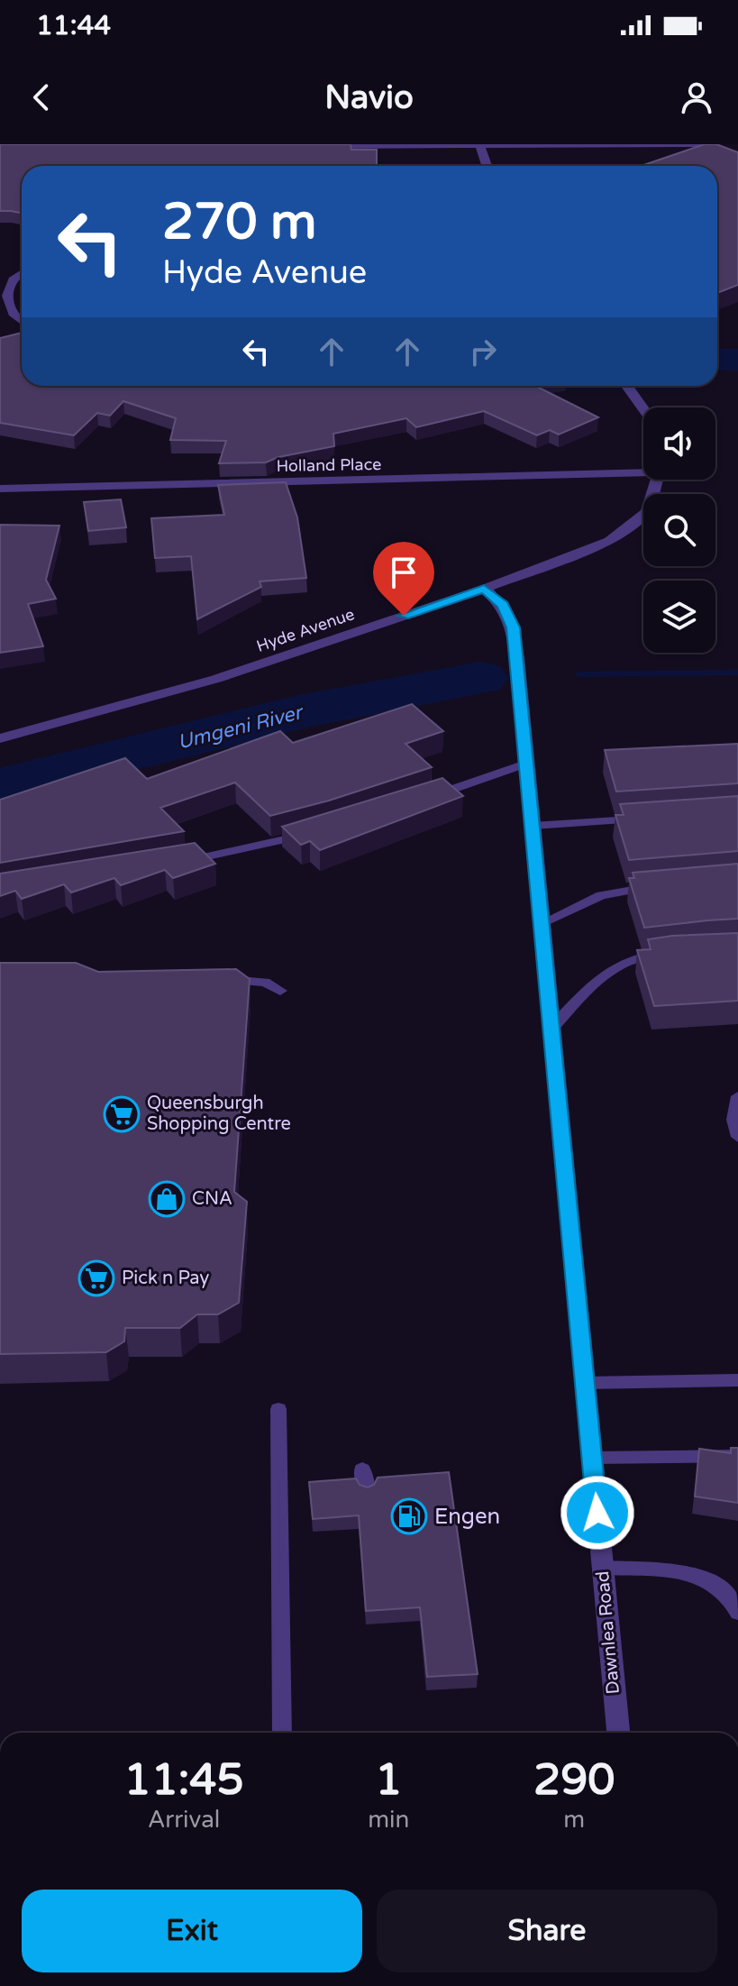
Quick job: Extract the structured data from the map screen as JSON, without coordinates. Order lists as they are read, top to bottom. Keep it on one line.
{"streets":{"street":["Holland Place","Hyde Avenue","Dawnlea Road"]},"crossings":[["Hyde Avenue","Dawnlea Road"]],"water":["Umgeni River"],"places":{"supermarket":["Queensburgh Shopping Centre","Pick n Pay"],"shop":["CNA"],"fuel station":["Engen"]},"page":{"status":"11:44","header":"Navio","turn":["270 m","Hyde Avenue"],"eta":["11:45","Arrival","1","min","290","m"],"buttons":["Exit","Share"]}}
